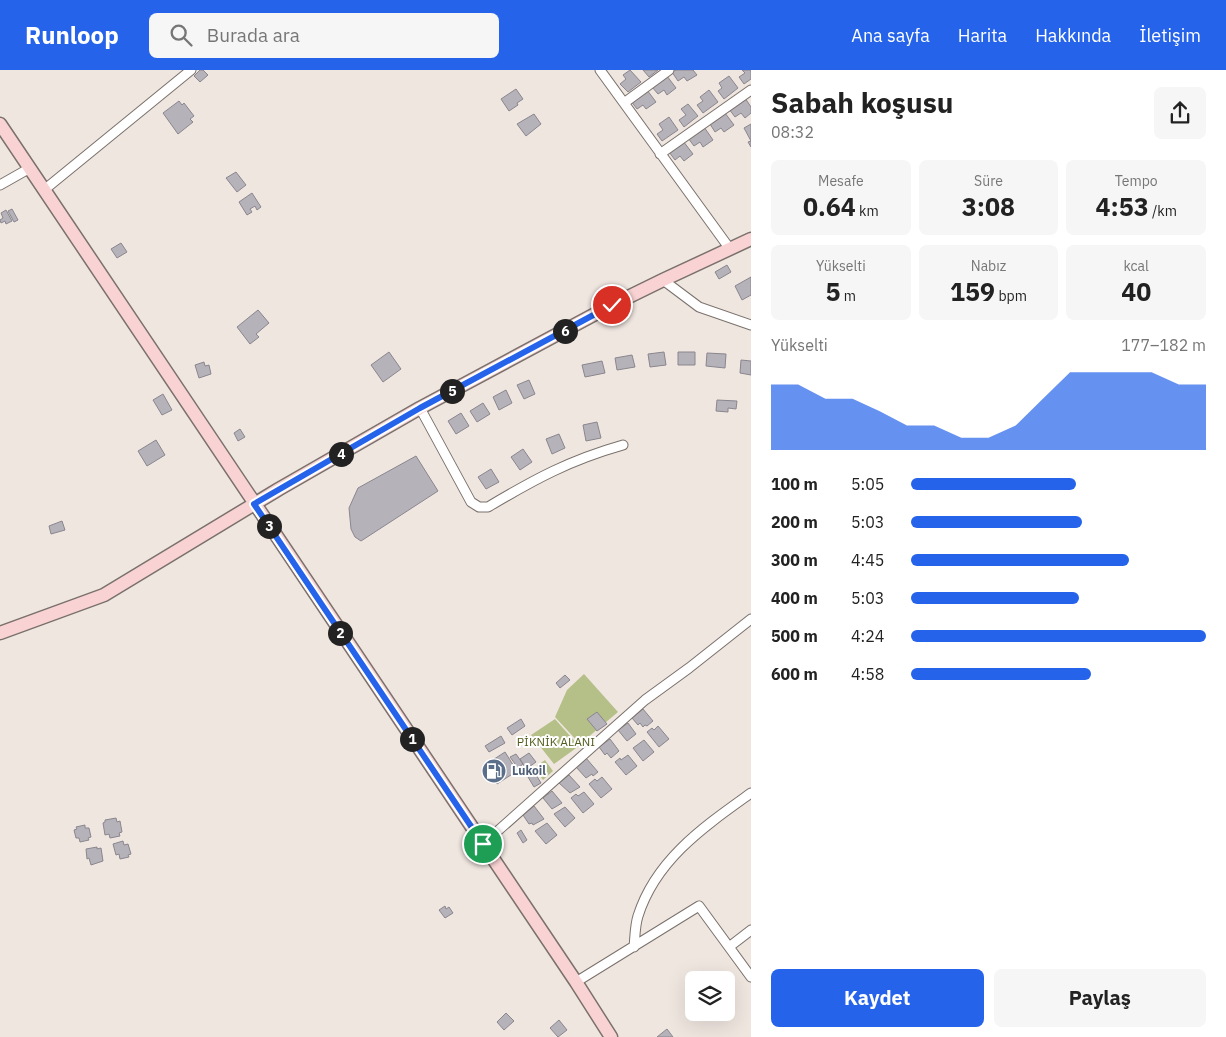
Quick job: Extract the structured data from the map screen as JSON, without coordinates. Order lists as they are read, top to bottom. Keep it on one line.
{"parks":["PİKNİK ALANI"],"places":{"fuel station":["Lukoil"]},"page":{"header":"Runloop","search":"Burada ara","nav":["Ana sayfa","Harita","Hakkında","İletişim"],"heading":["Sabah koşusu","08:32"],"stats":[["Mesafe","0.64 km"],["Süre","3:08"],["Tempo","4:53 /km"],["Yükselti","5 m"],["Nabız","159 bpm"],["kcal","40"]],"pins":["6","5","4","3","2","1"],"chart":["Yükselti","177–182 m"],"list":[{"name":"100 m","note":"5:05"},{"name":"200 m","note":"5:03"},{"name":"300 m","note":"4:45"},{"name":"400 m","note":"5:03"},{"name":"500 m","note":"4:24"},{"name":"600 m","note":"4:58"}],"buttons":["Kaydet","Paylaş"]}}
